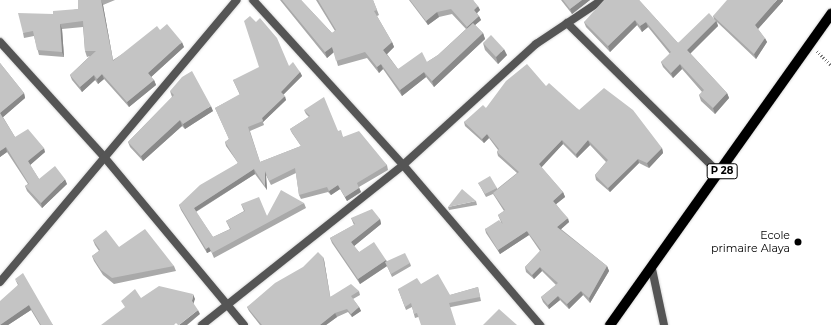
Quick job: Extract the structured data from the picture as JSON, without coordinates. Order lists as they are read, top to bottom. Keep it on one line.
{"streets":{"main road":["P 28"]},"places":["Ecole primaire Alaya"]}
